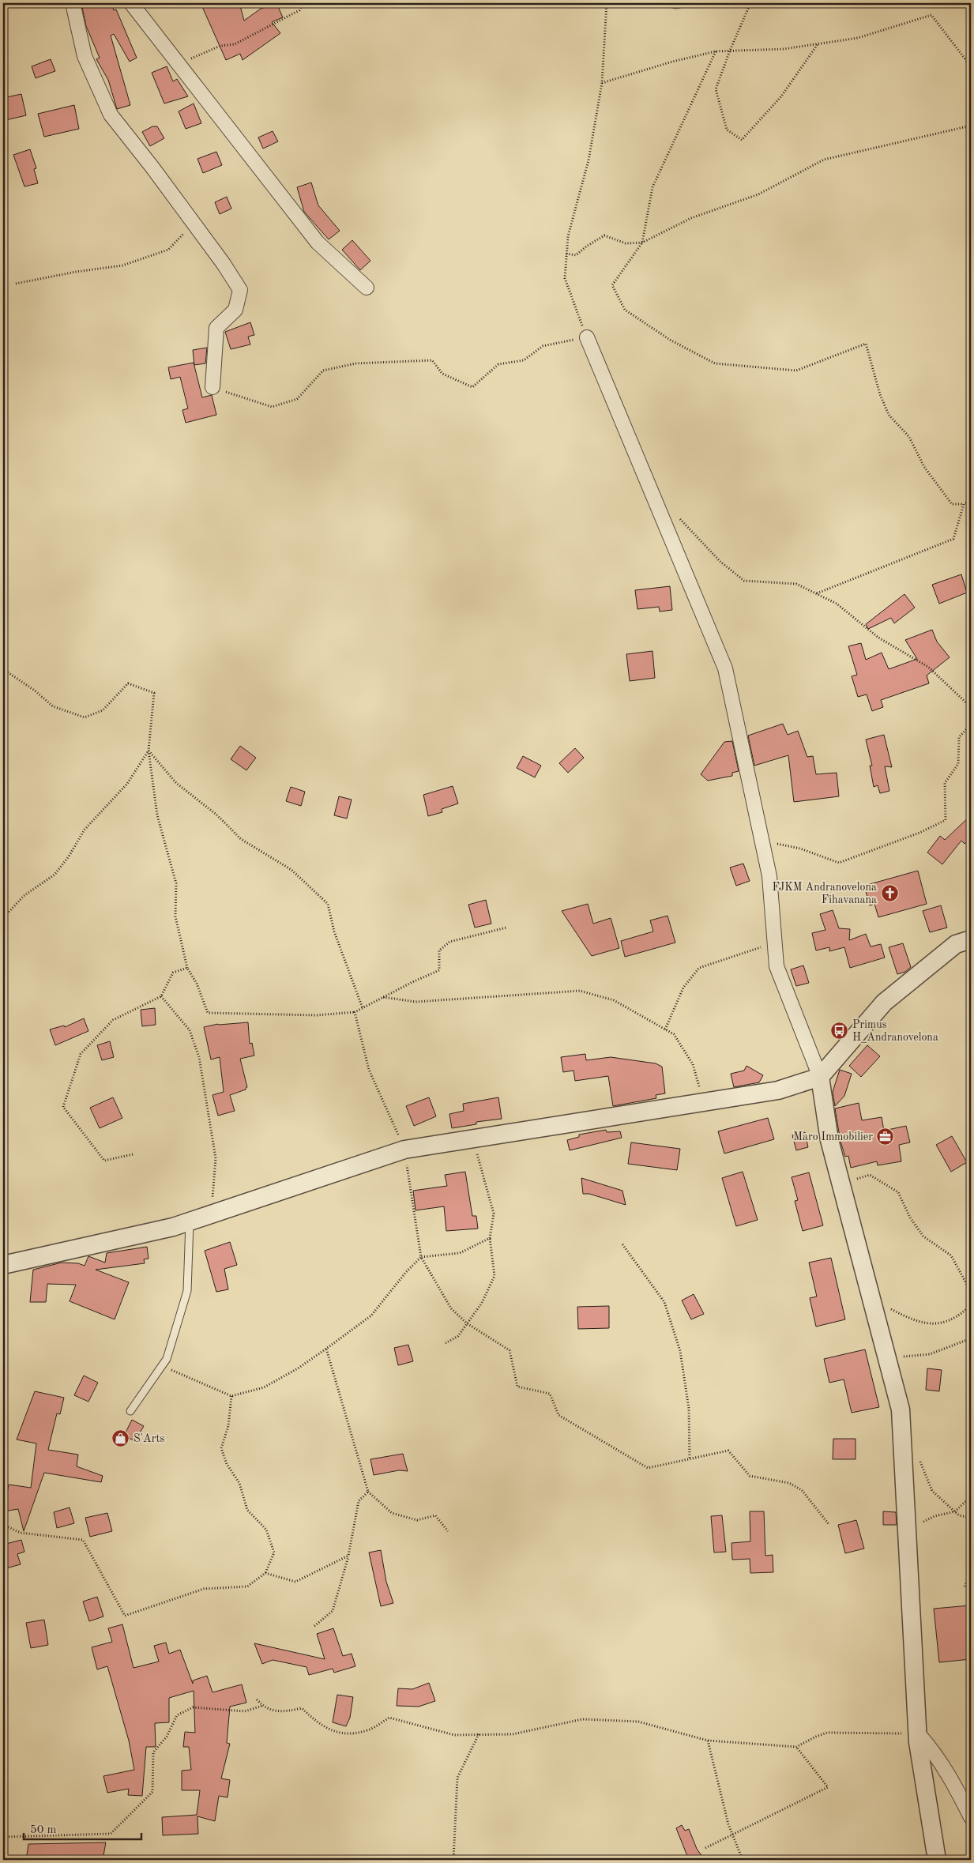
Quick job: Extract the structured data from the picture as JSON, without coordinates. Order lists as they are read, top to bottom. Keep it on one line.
{"places":{"church":["FJKM Andranovelona Fihavanana"],"bus stop":["Primus H_Andranovelona"],"office":["Maro Immobilier"],"shop":["S'Arts"]},"scale_bar":"50 m"}
